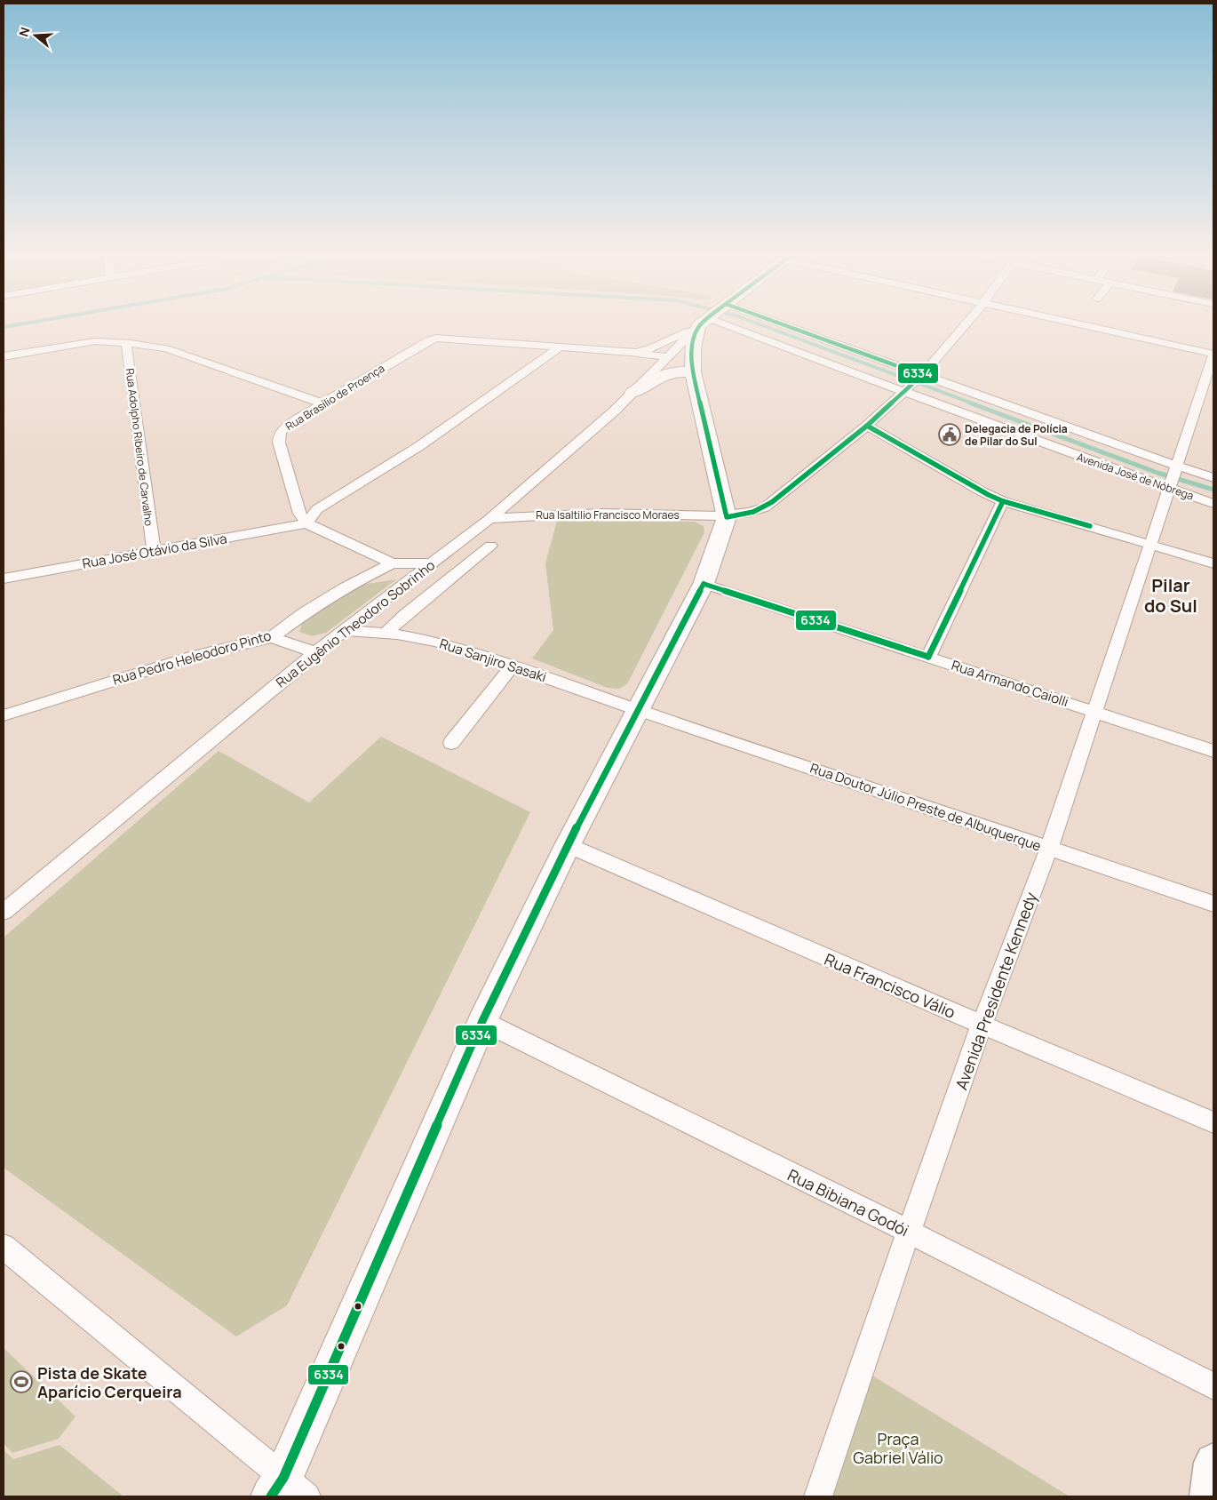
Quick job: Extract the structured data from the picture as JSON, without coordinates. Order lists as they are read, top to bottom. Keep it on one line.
{"streets":{"street":["Rua Brasílio de Proença","Rua Adolpho Ribeiro de Carvalho","Avenida José de Nóbrega","Rua Isaltilio Francisco Moraes","Rua José Otávio da Silva","Rua Eugênio Theodoro Sobrinho","Rua Pedro Heleodoro Pinto","Rua Sanjiro Sasaki","Rua Armando Caiolli","Rua Doutor Júlio Preste de Albuquerque","Rua Francisco Válio","Avenida Presidente Kennedy","Rua Bibiana Godói"]},"crossings":[["Rua Brasílio de Proença","Rua José Otávio da Silva"],["Rua Adolpho Ribeiro de Carvalho","Rua José Otávio da Silva"],["Avenida José de Nóbrega","Avenida Presidente Kennedy"],["Rua Isaltilio Francisco Moraes","Rua Eugênio Theodoro Sobrinho"],["Rua Eugênio Theodoro Sobrinho","Rua Sanjiro Sasaki"],["Rua Sanjiro Sasaki","Rua Doutor Júlio Preste de Albuquerque"],["Rua Armando Caiolli","Avenida Presidente Kennedy"],["Rua Doutor Júlio Preste de Albuquerque","Avenida Presidente Kennedy"],["Rua Francisco Válio","Avenida Presidente Kennedy"],["Avenida Presidente Kennedy","Rua Bibiana Godói"]],"districts":["Pilar do Sul"],"parks":["Praça Gabriel Válio"],"places":{"public building":["Delegacia de Polícia de Pilar do Sul"],"sports":["Pista de Skate Aparício Cerqueira"]},"lines":["transit line 6334"],"north":"left"}
